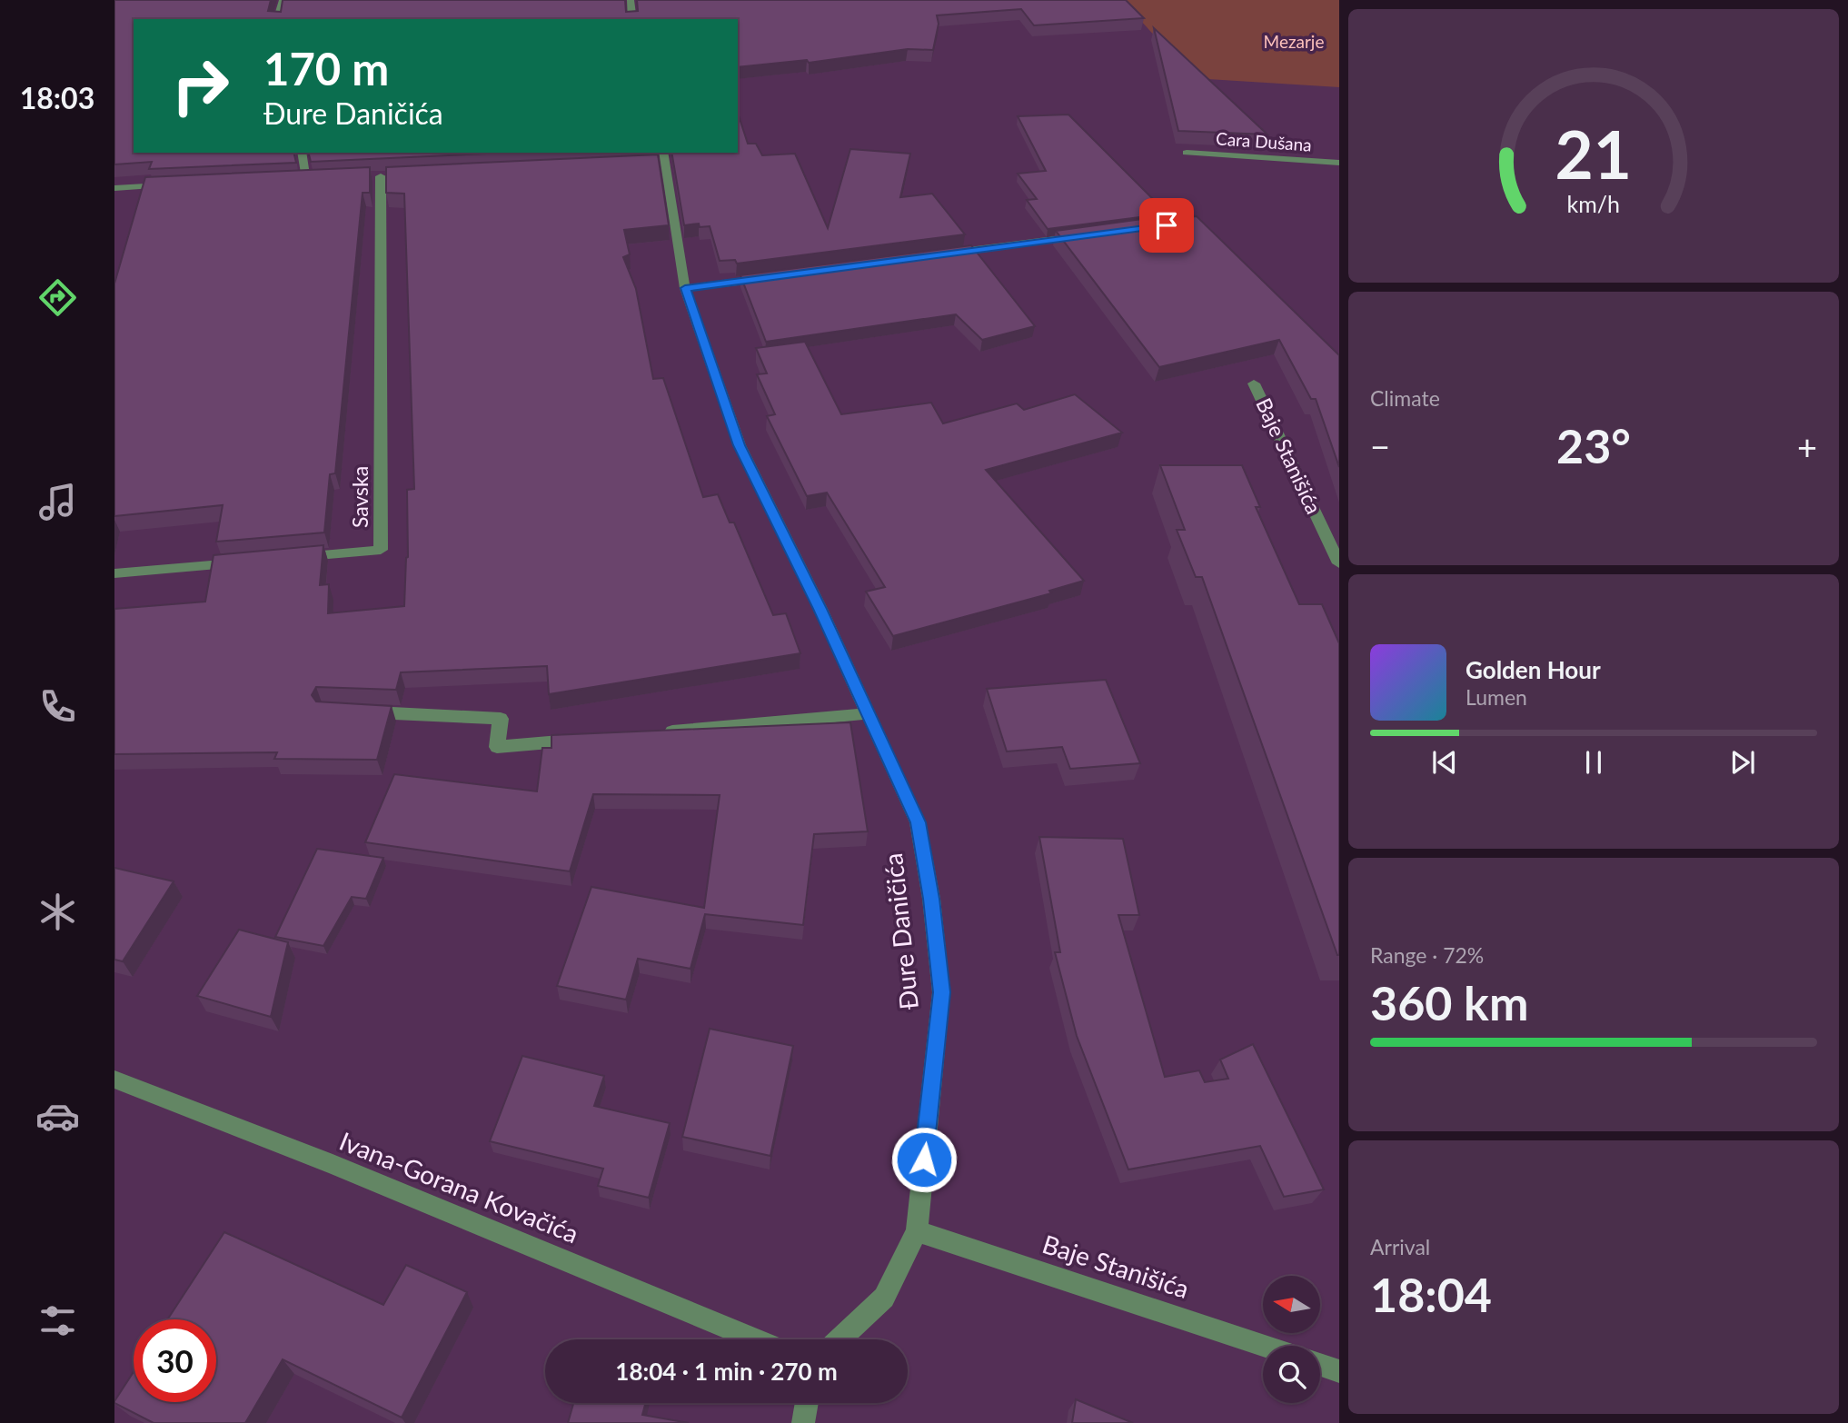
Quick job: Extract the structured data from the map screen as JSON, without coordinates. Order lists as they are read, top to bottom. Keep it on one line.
{"streets":{"street":["Cara Dušana","Baje Stanišića","Savska","Đure Daničića","Ivana-Gorana Kovačića"]},"crossings":[["Baje Stanišića","Đure Daničića"]],"parks":["Mezarje"],"north":"left","page":{"tabs":"18:03","turn":["170 m","Đure Daničića"],"tile":["Climate",["Range · 72%","360 km"],["Arrival","18:04"]],"heat":["−","23°","+"],"song":["Golden Hour","Lumen"],"limit":"30","trip":"18:04 · 1 min · 270 m","gauge":["21","km/h"]}}
